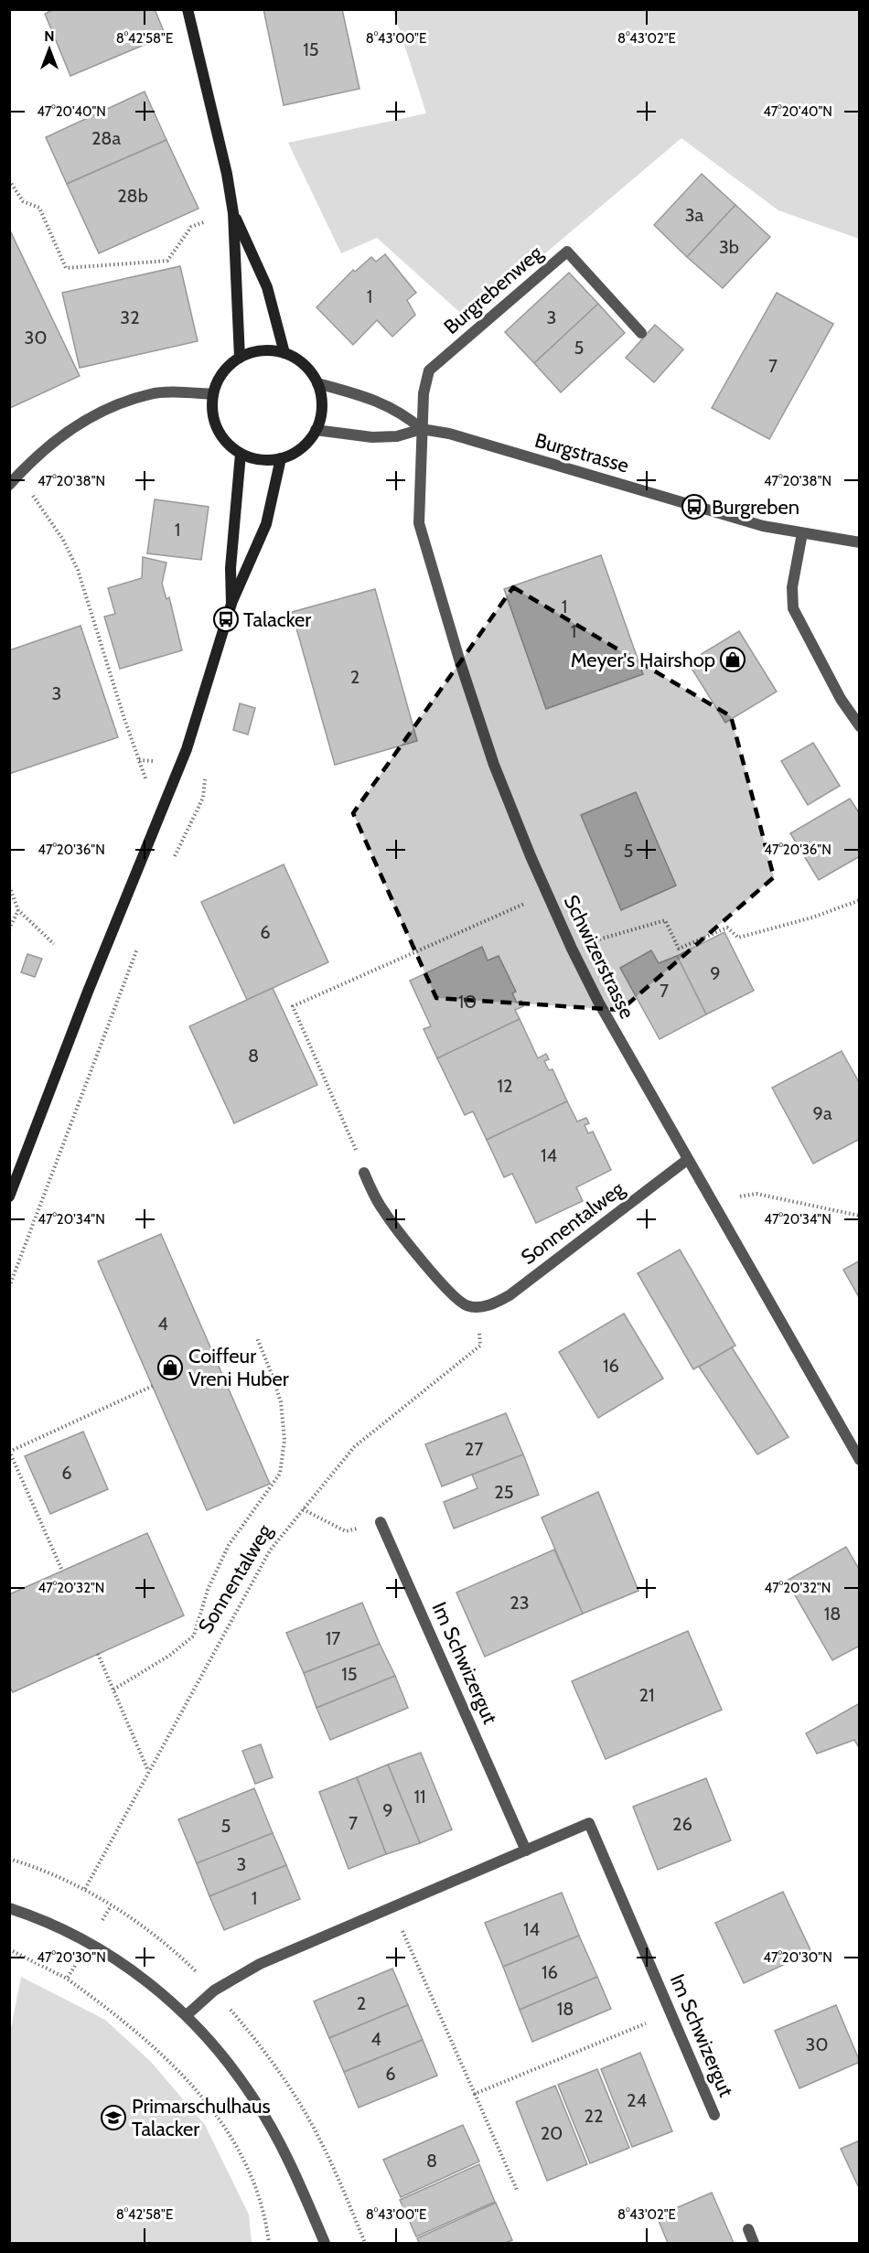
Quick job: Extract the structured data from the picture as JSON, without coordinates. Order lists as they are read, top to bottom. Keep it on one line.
{"streets":{"street":["Burgrebenweg","Burgstrasse","Schwizerstrasse","Sonnentalweg","Im Schwizergut"]},"crossings":[["Burgrebenweg","Burgstrasse"],["Burgrebenweg","Schwizerstrasse"],["Burgstrasse","Schwizerstrasse"],["Schwizerstrasse","Sonnentalweg"]],"places":{"bus stop":["Burgreben","Talacker"],"shop":["Meyer's Hairshop","Coiffeur Vreni Huber"],"school or university":["Primarschulhaus Talacker"]},"house_numbers":["15","28a","28b","3a","3b","1","32","3","30","5","7","1","1","1","2","3","5","6","9","7","10","8","12","9a","14","4","16","27","6","25","23","18","17","15","21","11","9","7","26","5","3","1","14","16","2","18","4","30","6","24","22","20","8"],"north":"top","coordinates":["8°42'58\"E","8°43'00\"E","8°43'02\"E","47°20'40\"N","47°20'38\"N","47°20'36\"N","47°20'34\"N","47°20'32\"N","47°20'30\"N"]}
